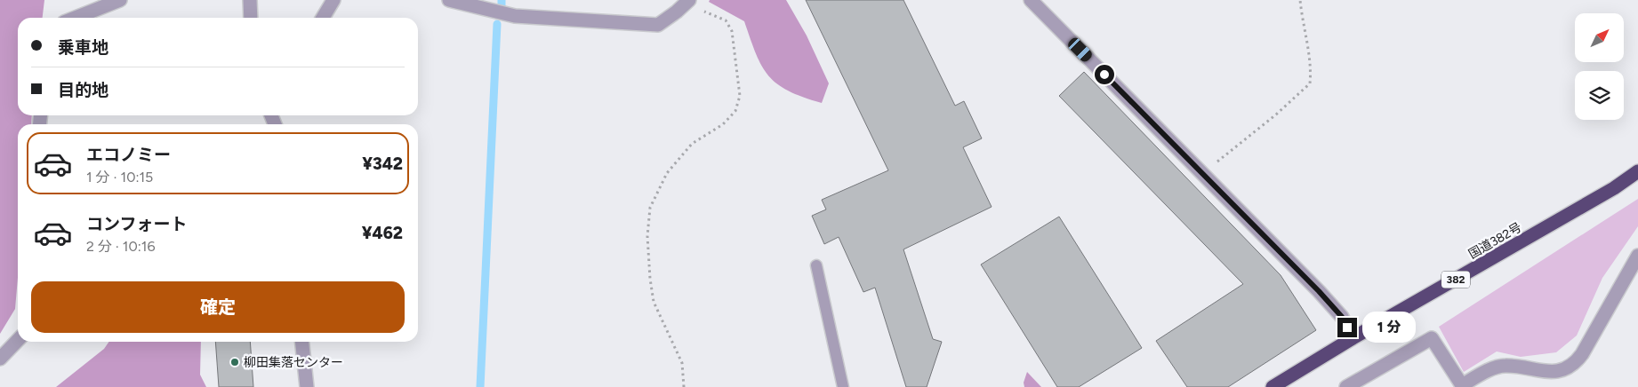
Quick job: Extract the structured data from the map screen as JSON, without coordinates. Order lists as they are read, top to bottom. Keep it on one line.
{"streets":{"highway":["国道382号","382"]},"places":["柳田集落センター"],"north":"top right","page":{"banner":["乗車地","目的地"],"list":[{"name":"エコノミー","note":"1 分 · 10:15","value":"¥342"},{"name":"コンフォート","note":"2 分 · 10:16","value":"¥462"}],"buttons":"確定","bubble":"1 分"}}
